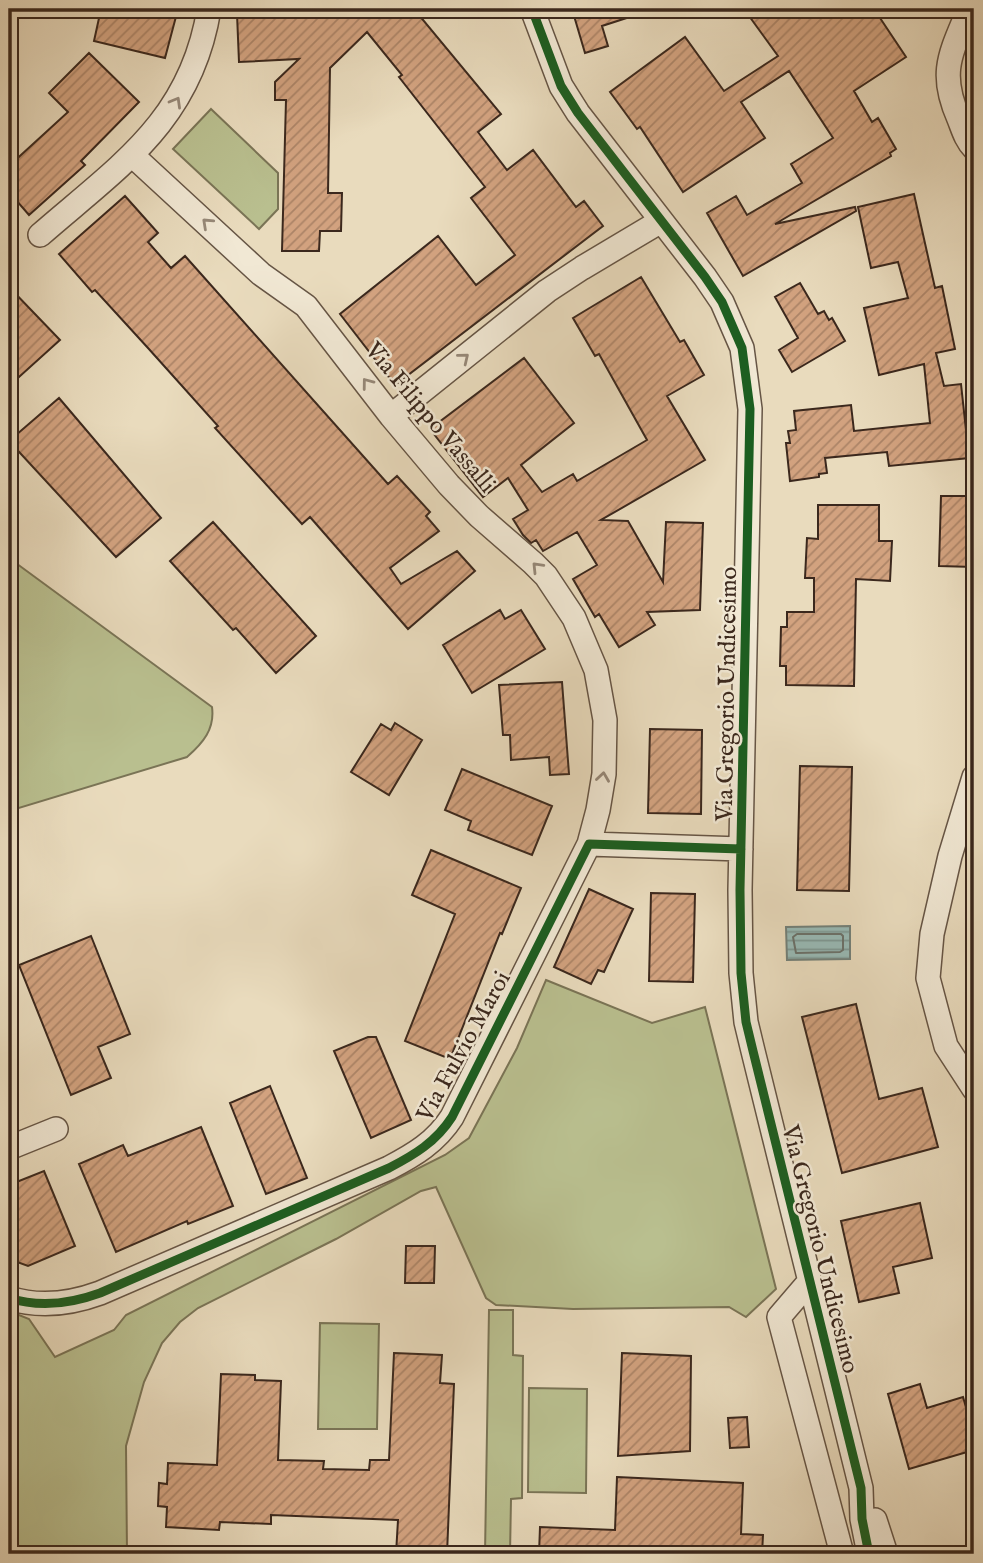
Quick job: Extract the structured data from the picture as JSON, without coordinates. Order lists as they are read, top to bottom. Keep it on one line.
{"streets":{"street":["Via Filippo Vassalli","Via Gregorio Undicesimo","Via Fulvio Maroi"]},"crossings":[["Via Filippo Vassalli","Via Fulvio Maroi"]],"one_way":["Via Filippo Vassalli"]}
